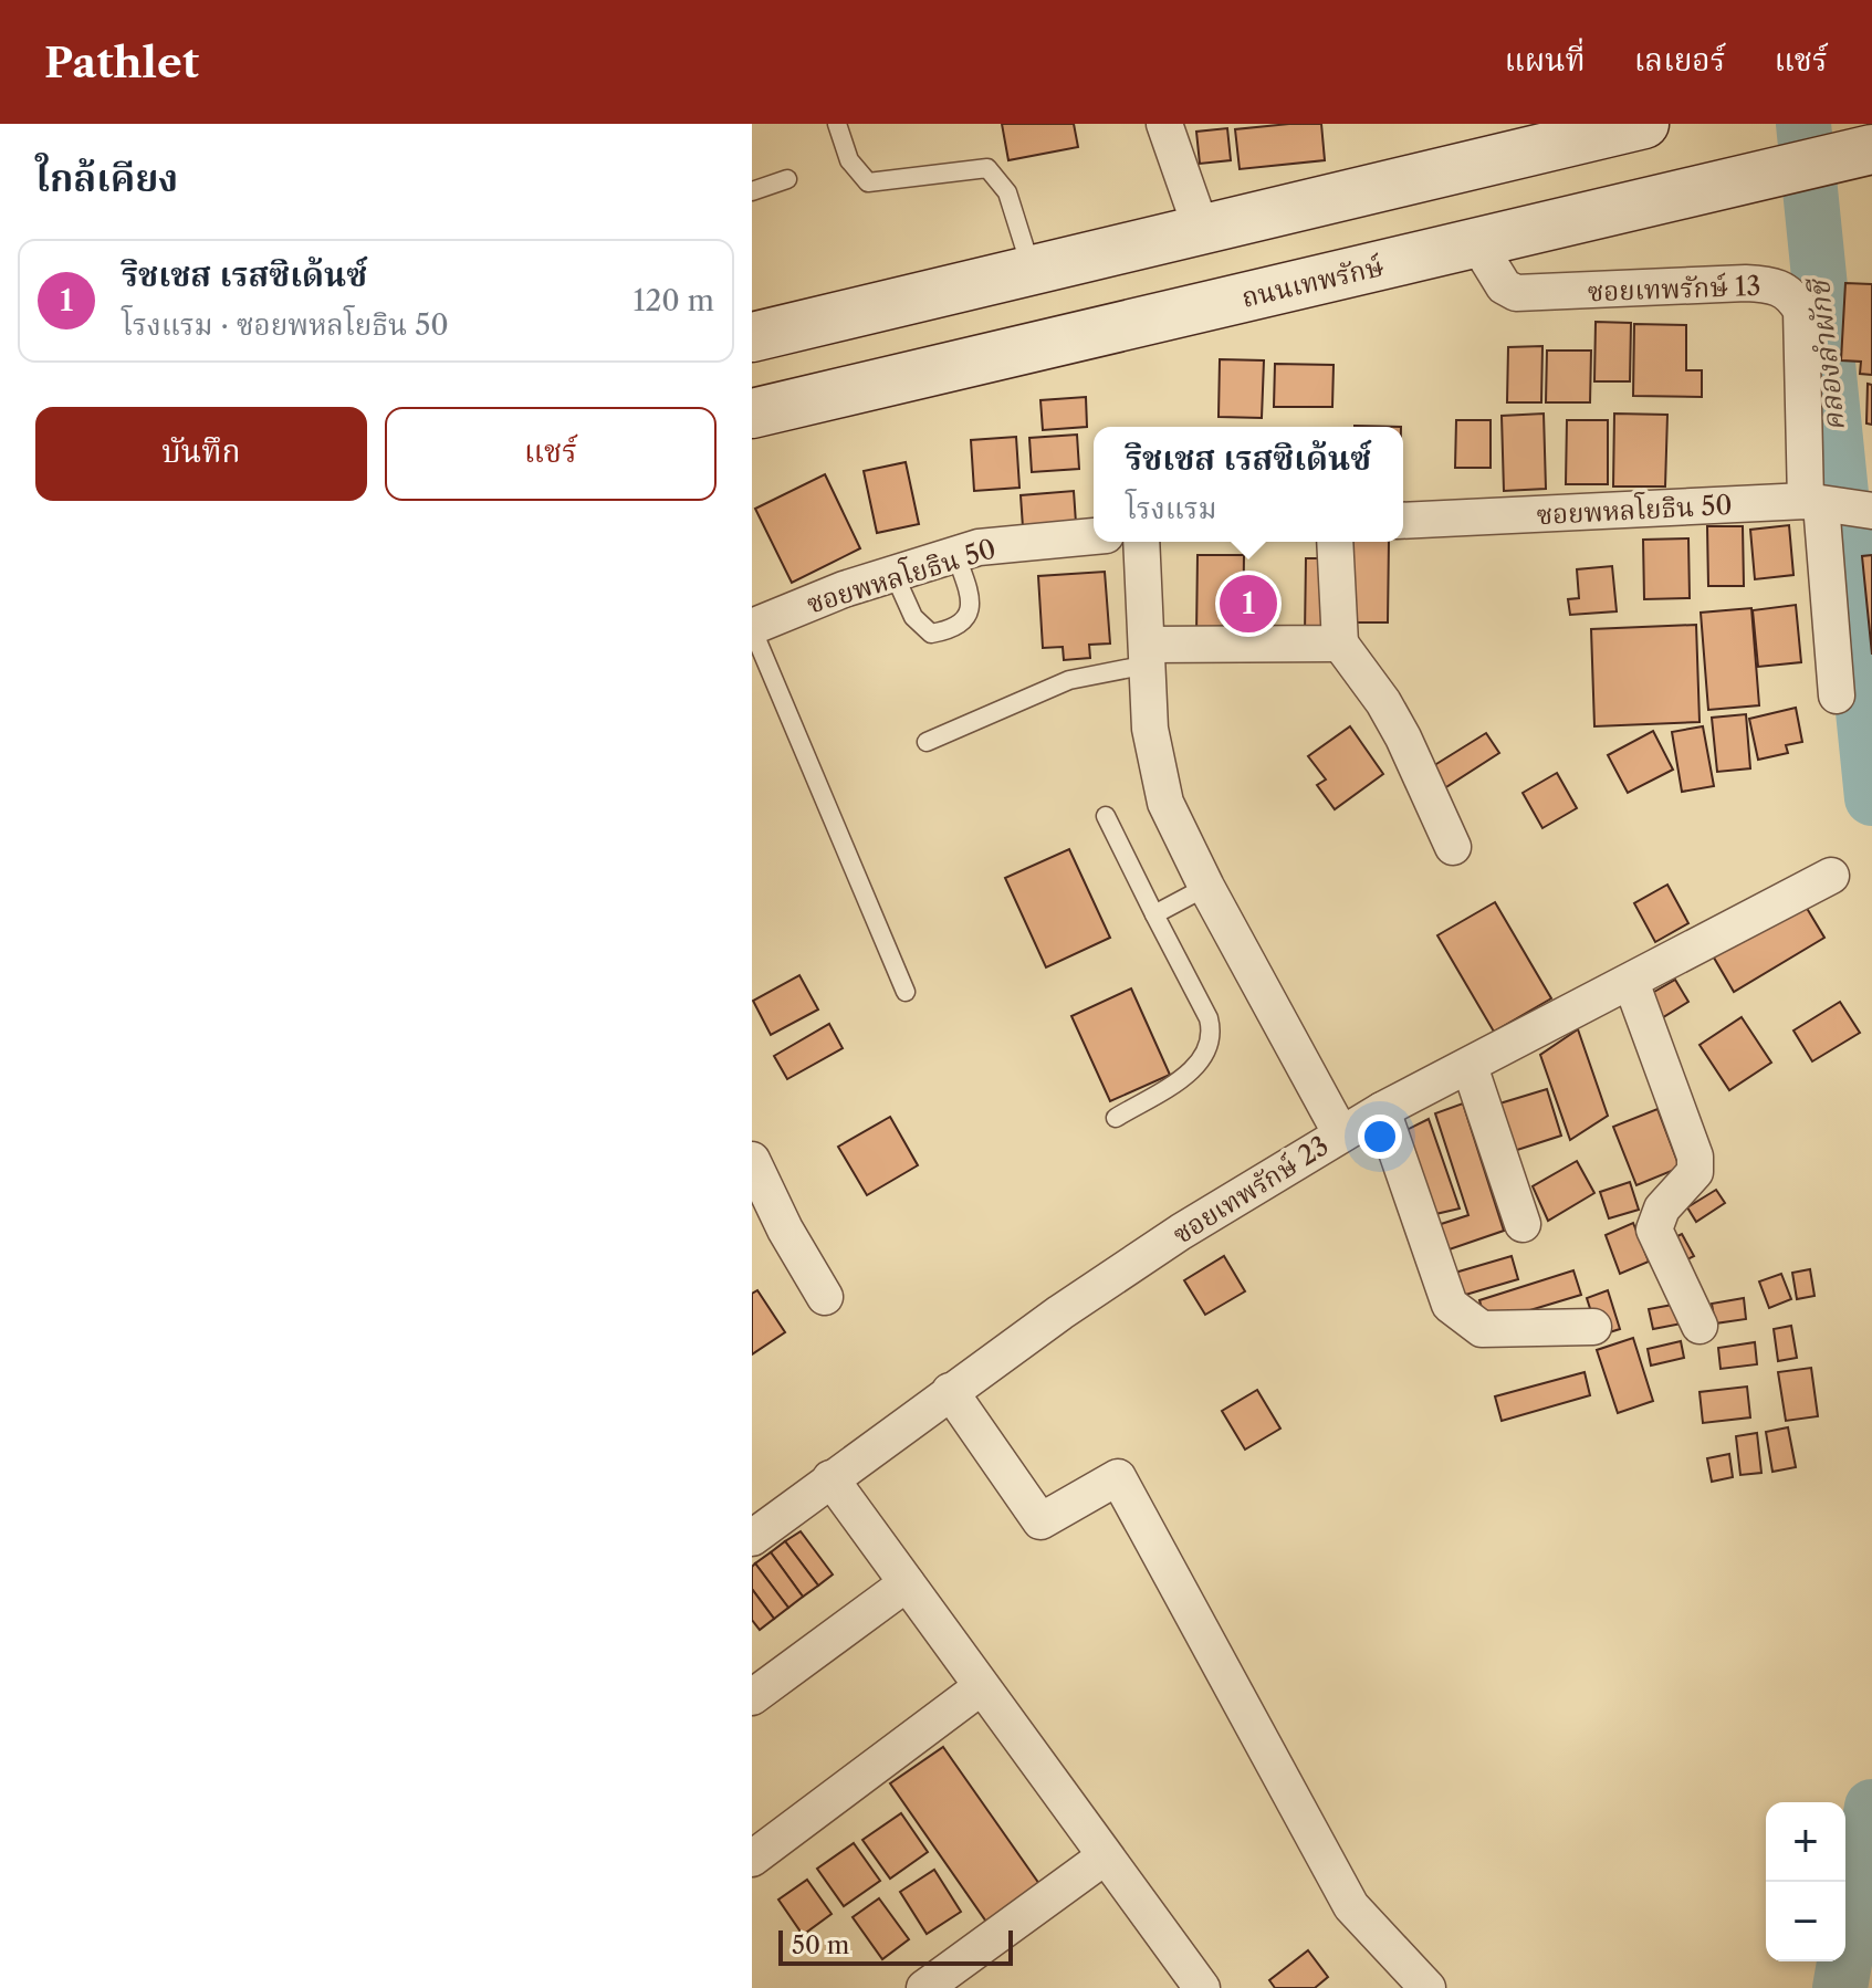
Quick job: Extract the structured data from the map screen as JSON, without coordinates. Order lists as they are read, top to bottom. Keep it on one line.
{"streets":{"main road":["ถนนเทพรักษ์"],"street":["ซอยเทพรักษ์ 13","ซอยพหลโยธิน 50","ซอยเทพรักษ์ 23"]},"crossings":[["ถนนเทพรักษ์","ซอยเทพรักษ์ 13"],["ซอยเทพรักษ์ 13","ซอยพหลโยธิน 50"]],"water":["คลองลำผักชี"],"scale_bar":"50 m","page":{"header":"Pathlet","nav":["แผนที่","เลเยอร์","แชร์"],"heading":"ใกล้เคียง","list":[{"mark":"1","name":"ริชเชส เรสซิเด้นซ์","note":"โรงแรม · ซอยพหลโยธิน 50","value":"120 m"}],"buttons":["บันทึก","แชร์"],"popup":["ริชเชส เรสซิเด้นซ์","โรงแรม"],"pins":"1","map_buttons":["+","−"],"scale":"50 m"}}
